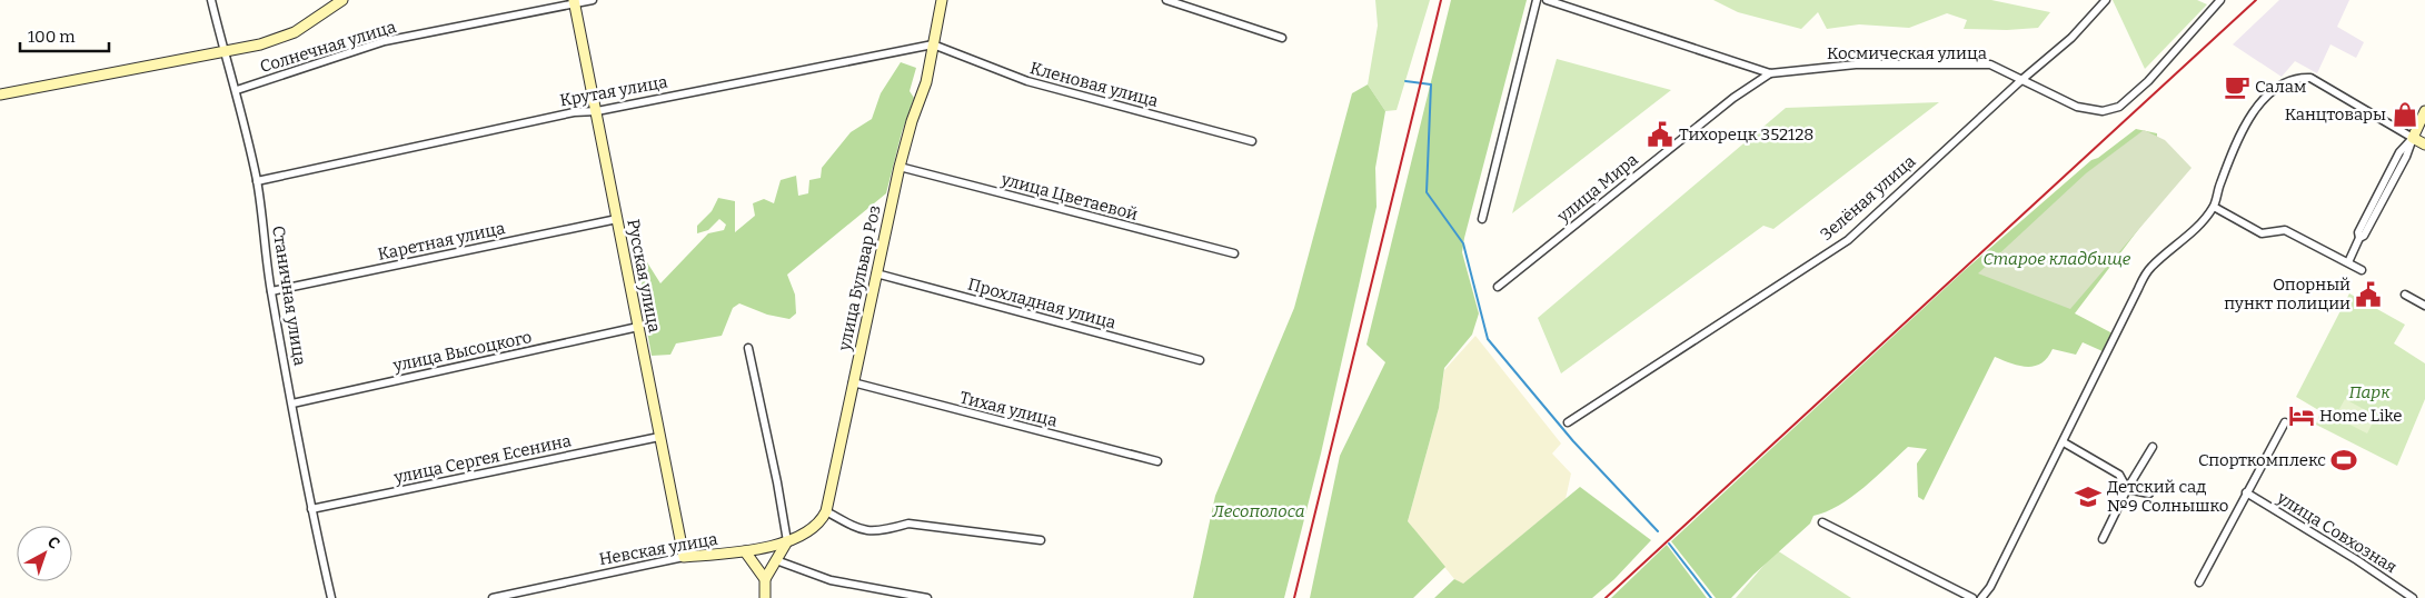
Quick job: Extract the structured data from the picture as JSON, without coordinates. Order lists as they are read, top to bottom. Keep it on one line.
{"streets":{"street":["Солнечная улица","Космическая улица","Кленовая улица","Крутая улица","улица Мира","улица Цветаевой","Зелёная улица","Каретная улица","Русская улица","улица Бульвар Роз","Станичная улица","Прохладная улица","улица Высоцкого","Тихая улица","улица Сергея Есенина","улица Совхозная","Невская улица"]},"crossings":[["Солнечная улица","Русская улица"],["Солнечная улица","Станичная улица"],["Космическая улица","улица Мира"],["Космическая улица","Зелёная улица"],["Кленовая улица","Крутая улица"],["Кленовая улица","улица Бульвар Роз"],["Крутая улица","Русская улица"],["Крутая улица","улица Бульвар Роз"],["Крутая улица","Станичная улица"],["улица Цветаевой","улица Бульвар Роз"],["Каретная улица","Русская улица"],["Каретная улица","Станичная улица"],["Русская улица","улица Высоцкого"],["Русская улица","улица Сергея Есенина"],["Русская улица","Невская улица"],["улица Бульвар Роз","Прохладная улица"],["улица Бульвар Роз","Тихая улица"],["улица Бульвар Роз","Невская улица"],["Станичная улица","улица Высоцкого"],["Станичная улица","улица Сергея Есенина"]],"parks":["Старое кладбище","Парк","Лесополоса"],"places":{"cafe":["Салам"],"shop":["Канцтовары"],"public building":["Тихорецк 352128","Опорный пункт полиции"],"hotel":["Home Like"],"sports":["Спорткомплекс"],"school or university":["Детский сад №9 Солнышко"]},"scale_bar":"100 m","north":"top right"}
